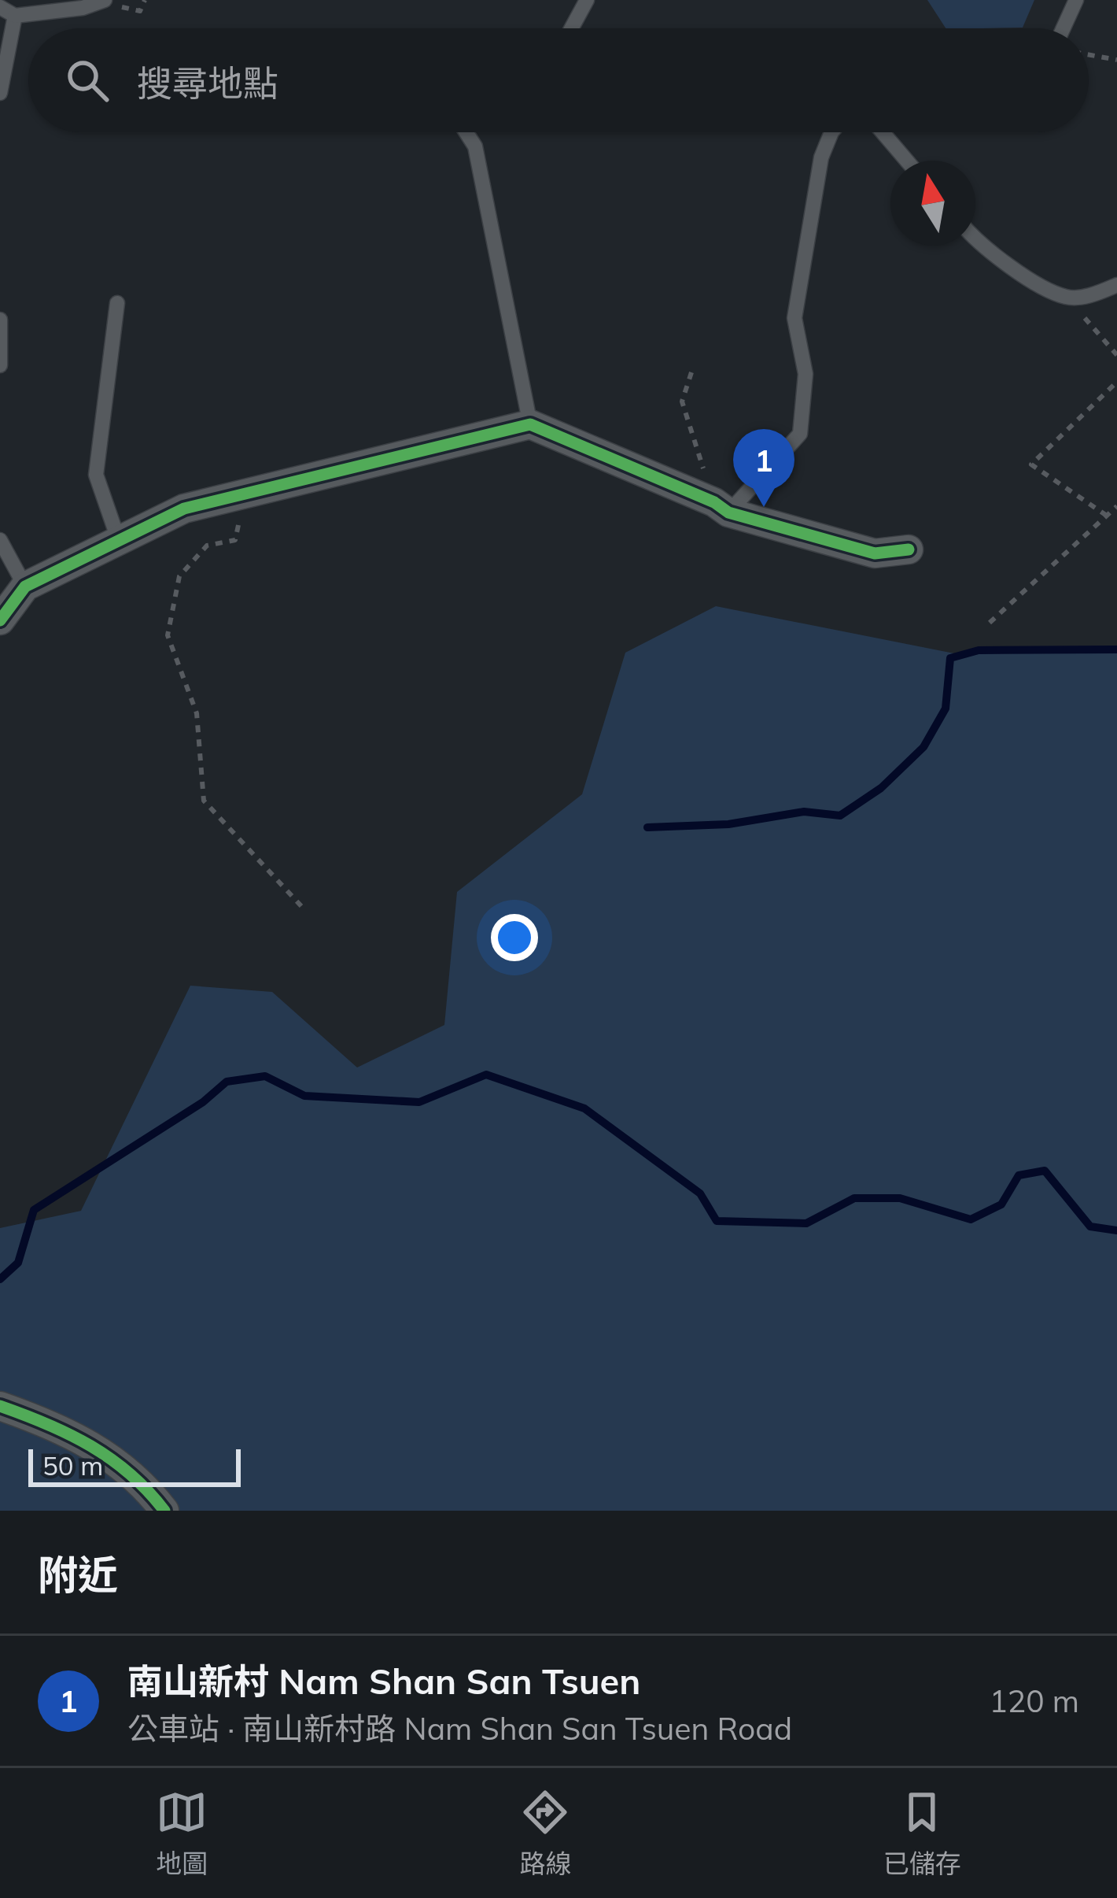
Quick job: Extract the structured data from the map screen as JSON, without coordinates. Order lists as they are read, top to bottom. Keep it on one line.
{"scale_bar":"50 m","north":"top","page":{"search":"搜尋地點","pins":"1","scale":"50 m","heading":"附近","list":[{"mark":"1","name":"南山新村 Nam Shan San Tsuen","note":"公車站 · 南山新村路 Nam Shan San Tsuen Road","value":"120 m"}],"nav":["地圖","路線","已儲存"]}}
